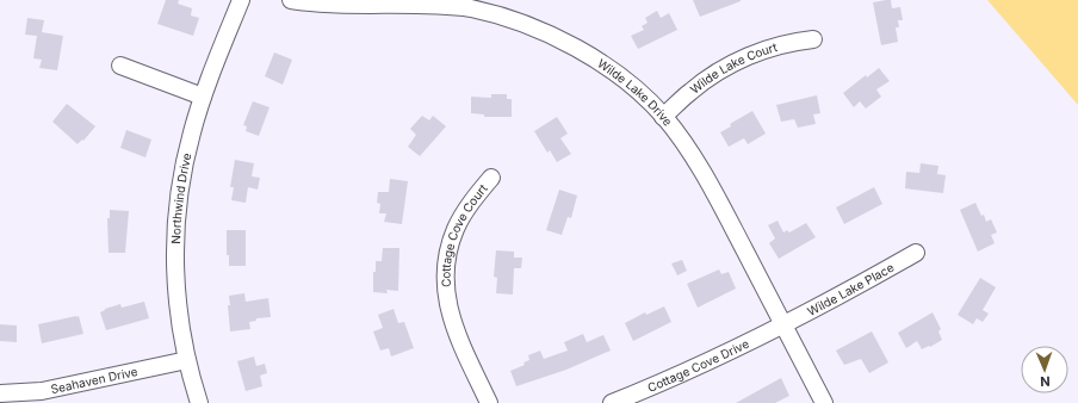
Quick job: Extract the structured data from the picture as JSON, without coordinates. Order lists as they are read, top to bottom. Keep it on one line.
{"streets":{"street":["Wilde Lake Court","Wilde Lake Drive","Northwind Drive","Cottage Cove Court","Wilde Lake Place","Cottage Cove Drive","Seahaven Drive"]},"crossings":[["Wilde Lake Court","Wilde Lake Drive"],["Wilde Lake Drive","Wilde Lake Place"],["Wilde Lake Drive","Cottage Cove Drive"],["Northwind Drive","Seahaven Drive"],["Wilde Lake Place","Cottage Cove Drive"]],"north":"bottom"}
